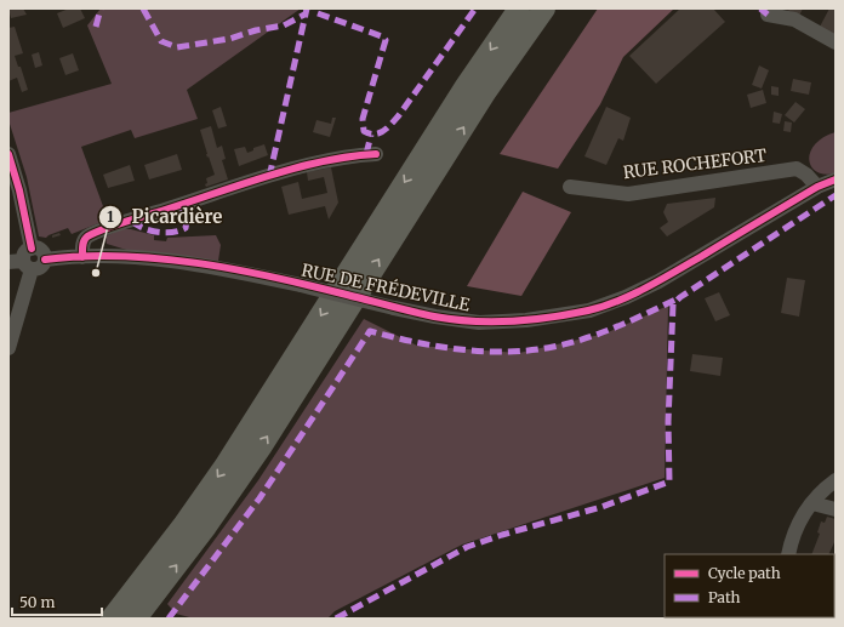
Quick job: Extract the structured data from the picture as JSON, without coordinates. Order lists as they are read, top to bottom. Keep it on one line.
{"streets":{"street":["RUE ROCHEFORT","RUE DE FRÉDEVILLE"]},"crossings":[["RUE ROCHEFORT","RUE DE FRÉDEVILLE"]],"places":["Picardière"],"legend":["Cycle path","Path"],"scale_bar":"50 m"}
